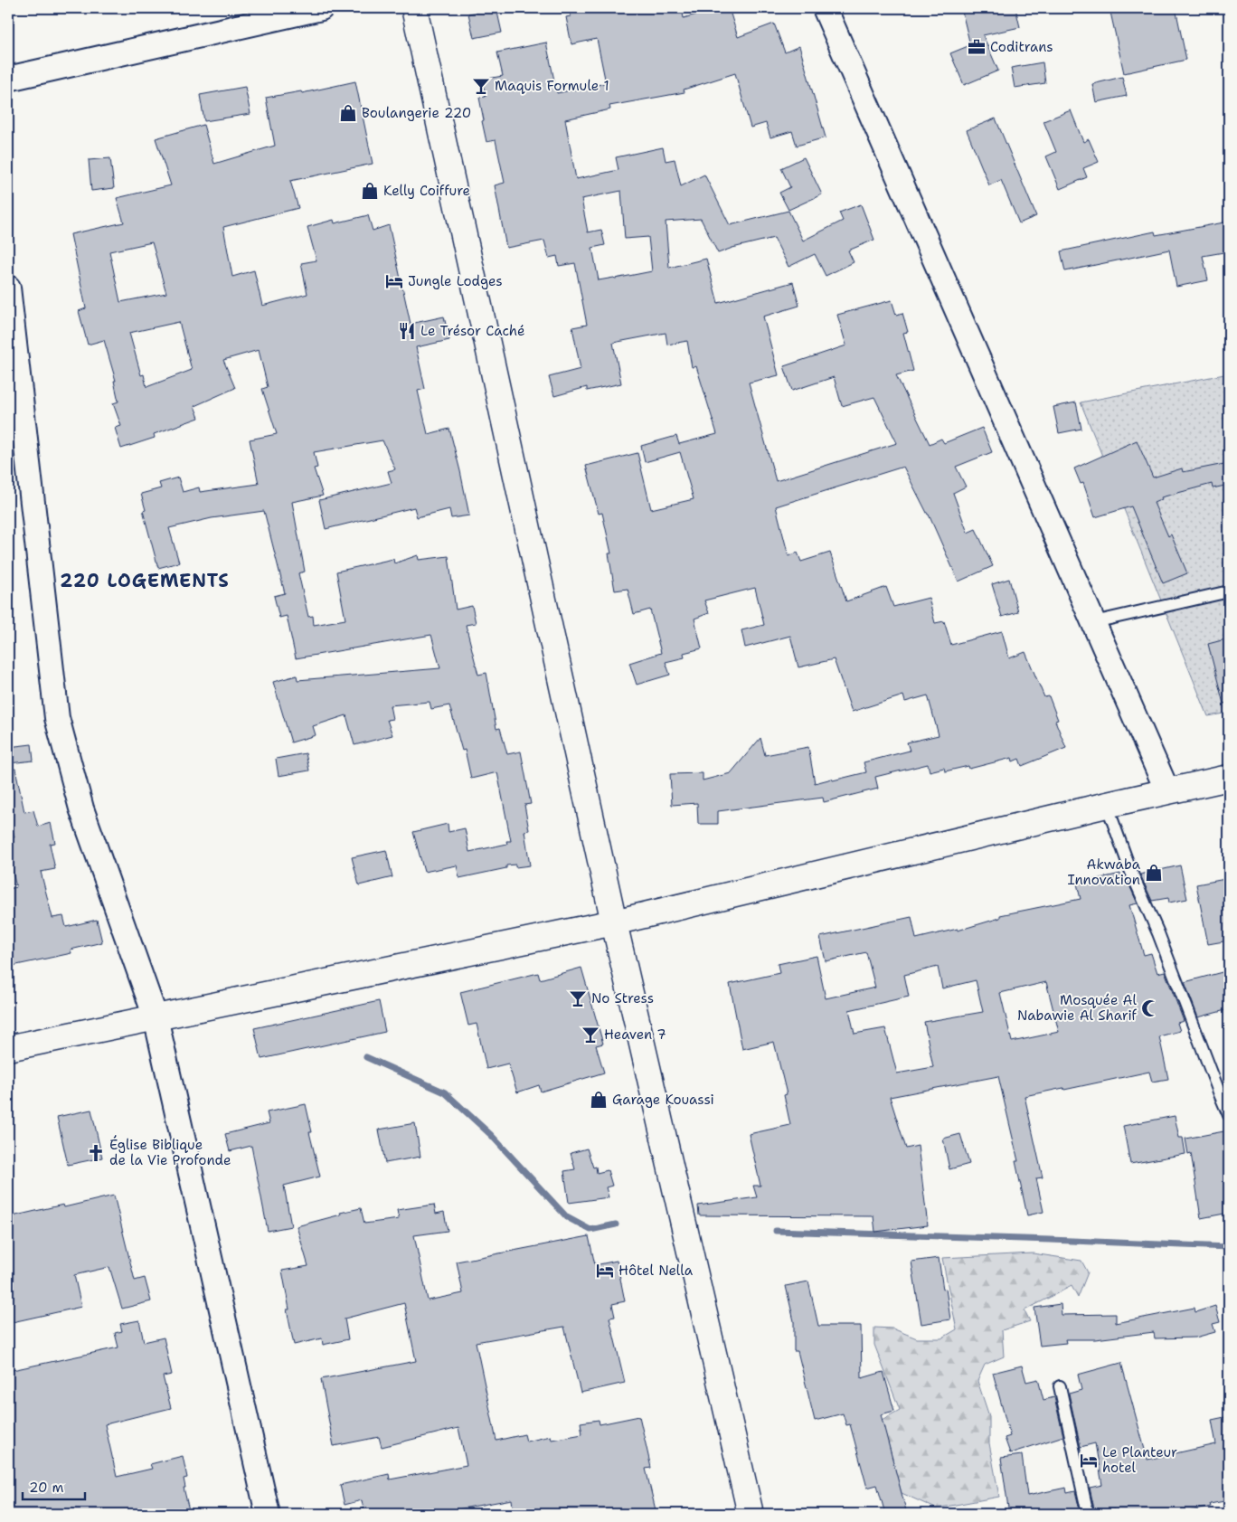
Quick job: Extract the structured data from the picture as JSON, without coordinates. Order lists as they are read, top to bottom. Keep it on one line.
{"districts":["220 LOGEMENTS"],"places":{"office":["Coditrans"],"bar":["Maquis Formule 1","No Stress","Heaven 7"],"shop":["Boulangerie 220","Kelly Coiffure","Akwaba Innovation","Garage Kouassi"],"hotel":["Jungle Lodges","Hôtel Nella","Le Planteur hotel"],"restaurant":["Le Trésor Caché"],"mosque":["Mosquée Al Nabawie Al Sharif"],"church":["Église Biblique de la Vie Profonde"]},"scale_bar":"20 m"}
